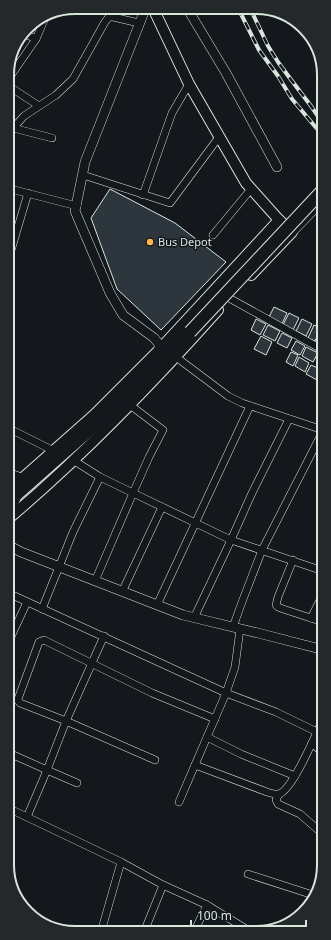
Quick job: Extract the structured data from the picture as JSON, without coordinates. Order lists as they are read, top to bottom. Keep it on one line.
{"places":["Bus Depot"],"scale_bar":"100 m"}
